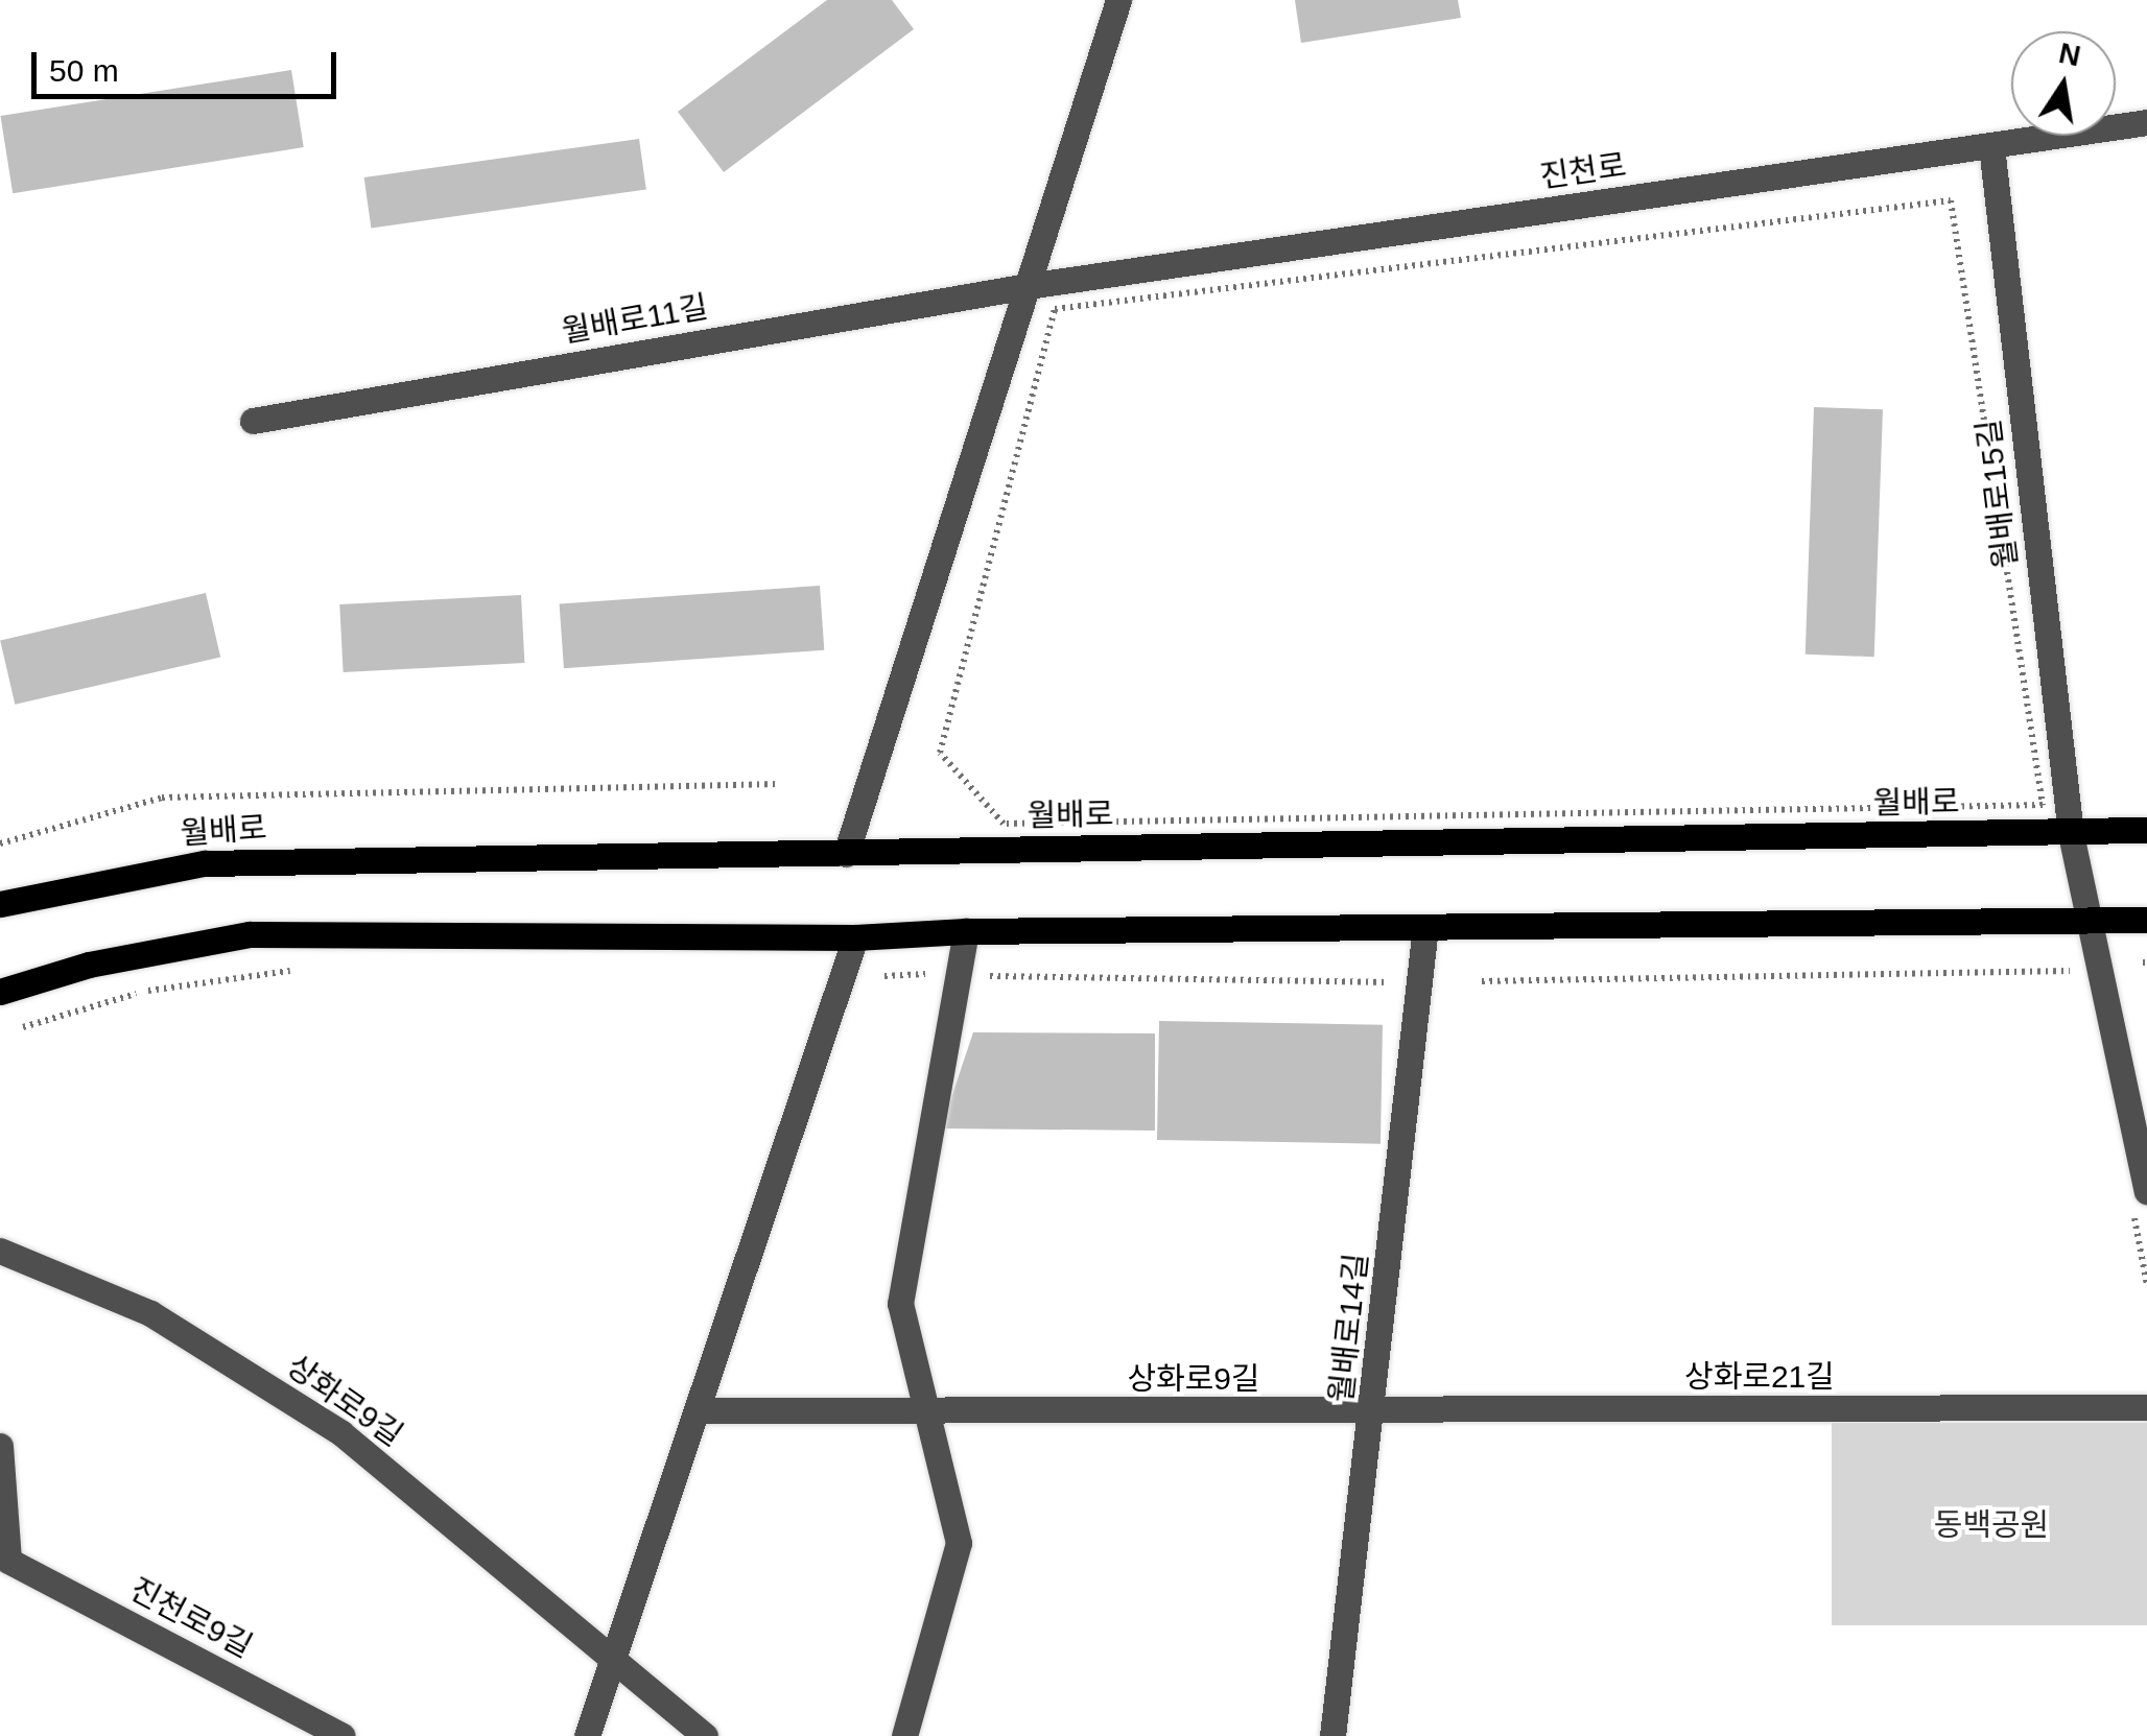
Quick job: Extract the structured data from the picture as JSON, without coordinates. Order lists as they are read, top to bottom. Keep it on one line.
{"streets":{"main road":["월배로"],"street":["진천로","월배로11길","월배로15길","월배로14길","상화로21길","상화로9길","진천로9길"]},"crossings":[["진천로","월배로11길"],["진천로","월배로15길"],["월배로15길","월배로"],["월배로14길","상화로21길"],["월배로14길","상화로9길"],["상화로21길","상화로9길"]],"parks":["동백공원"],"scale_bar":"50 m","north":"top"}
